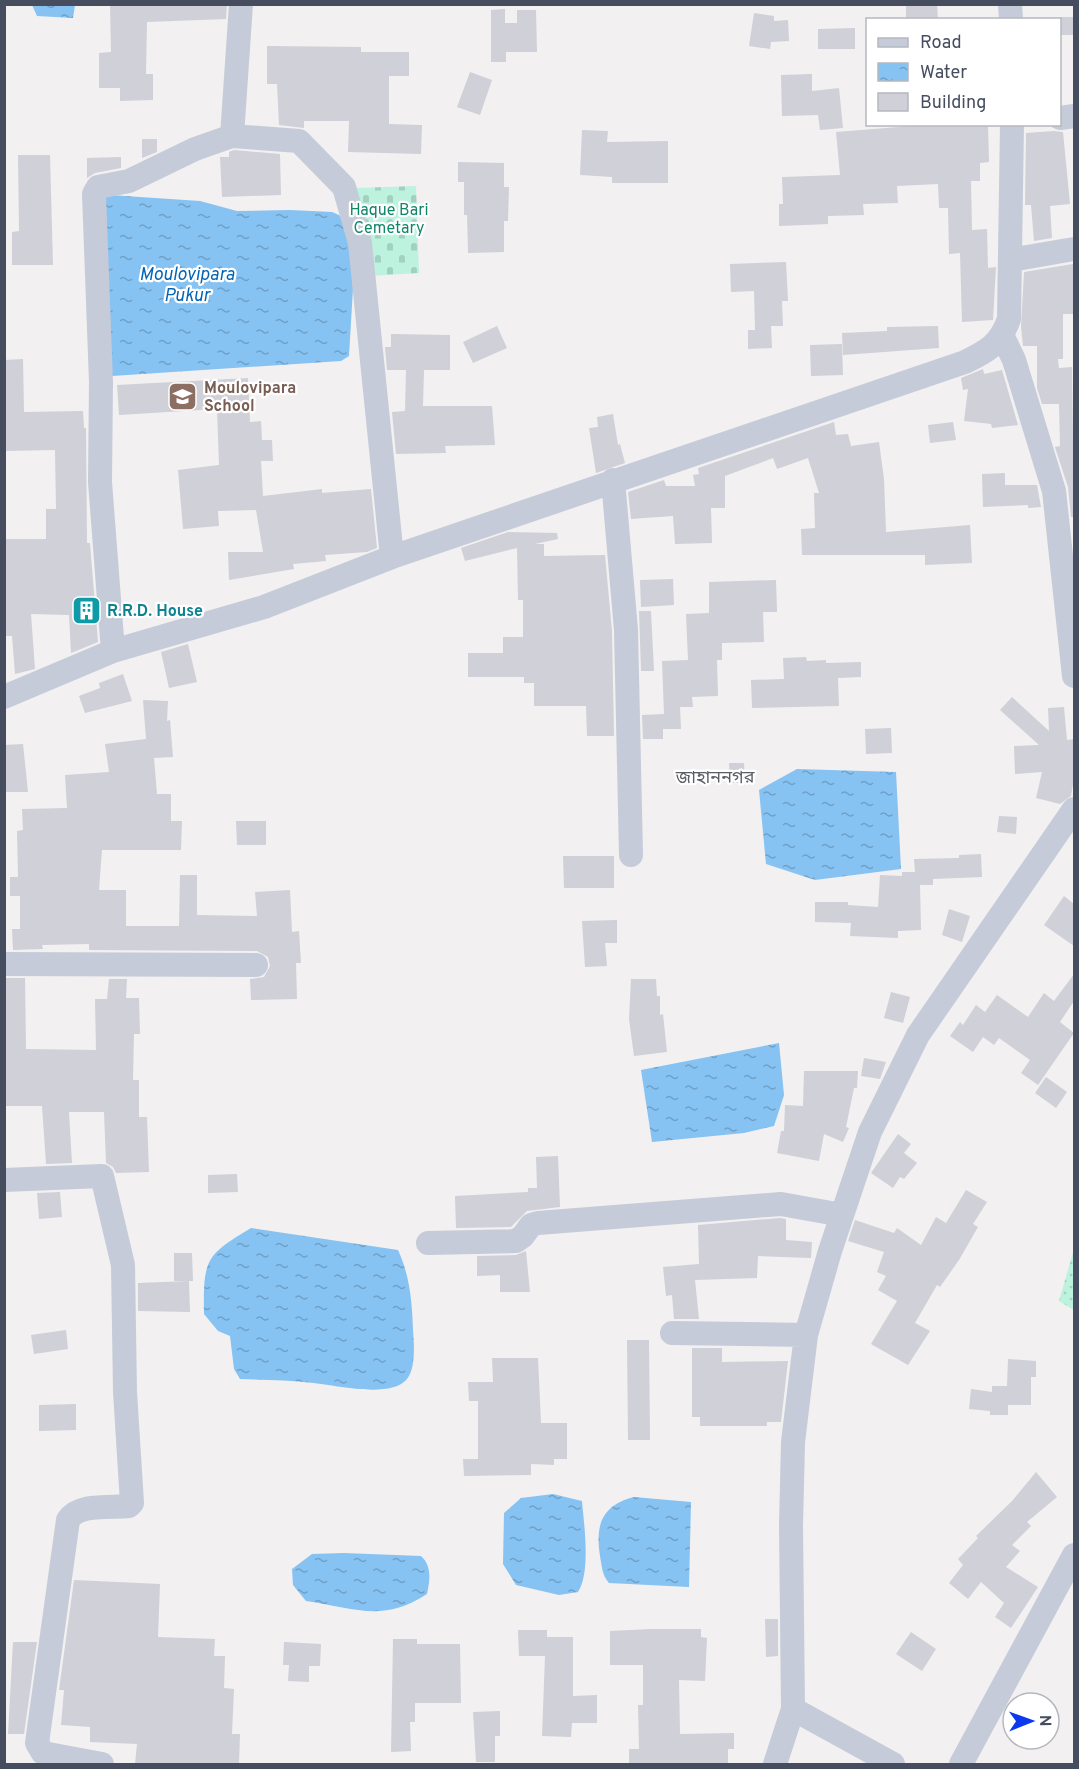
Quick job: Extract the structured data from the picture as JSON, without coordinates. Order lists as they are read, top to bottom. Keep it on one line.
{"districts":["জাহাননগর"],"water":["Moulovipara Pukur"],"parks":["Haque Bari Cemetary"],"places":{"school or university":["Moulovipara School"],"building":["R.R.D. House"]},"legend":["Road","Water","Building"],"north":"right"}
